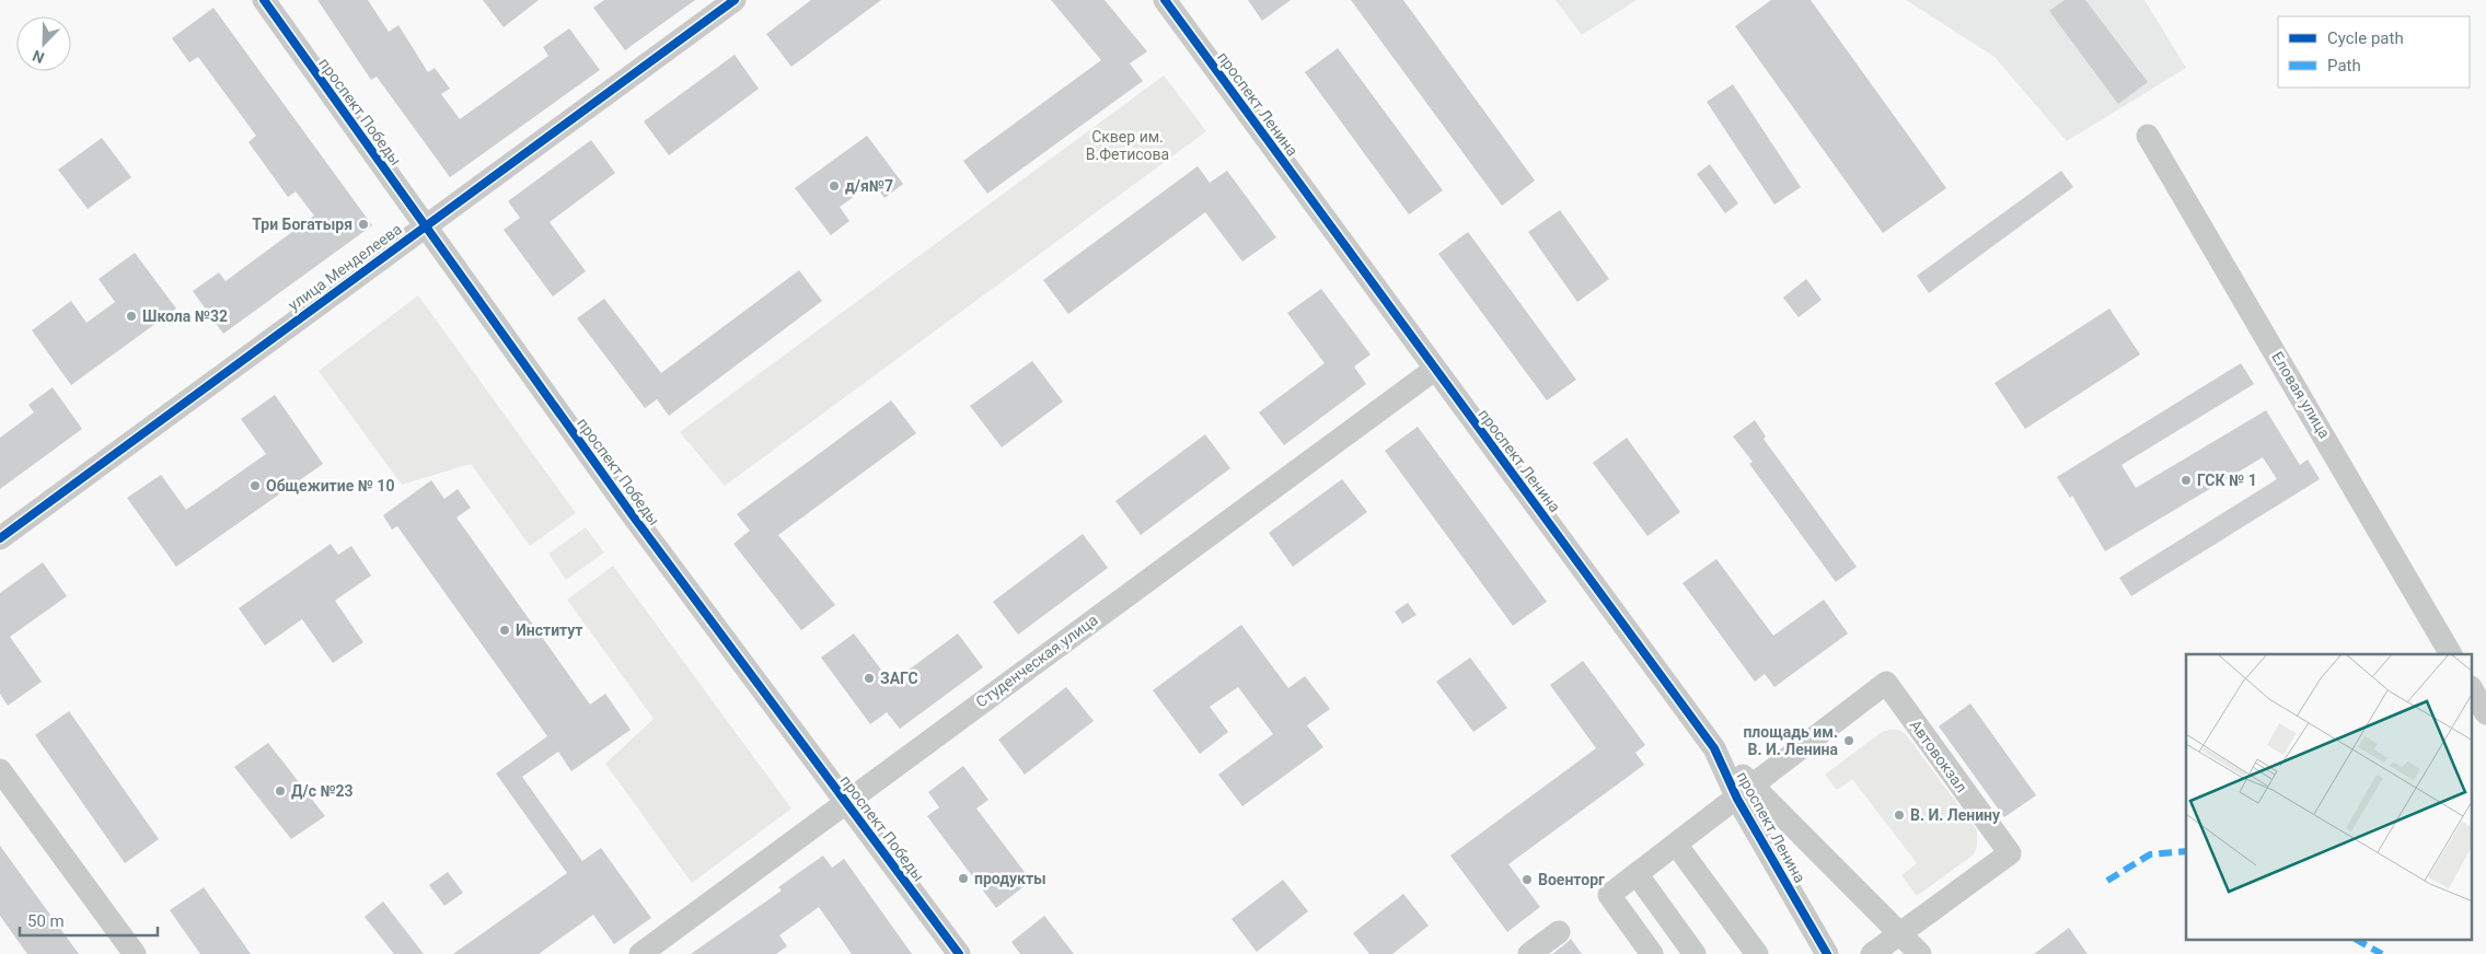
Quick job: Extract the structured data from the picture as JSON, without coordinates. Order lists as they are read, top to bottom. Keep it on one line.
{"streets":{"street":["проспект Ленина","проспект Победы","улица Менделеева","Еловая улица","Студенческая улица","Автовокзал"]},"crossings":[["проспект Ленина","Студенческая улица"],["проспект Ленина","Автовокзал"],["проспект Победы","улица Менделеева"],["проспект Победы","Студенческая улица"]],"parks":["Сквер им. В.Фетисова"],"places":["д/я№7","Три Богатыря","Школа №32","ГСК № 1","Общежитие № 10","Институт","ЗАГС","площадь им. В. И. Ленина","Д/с №23","В. И. Ленину","продукты","Военторг"],"legend":["Cycle path","Path"],"scale_bar":"50 m","north":"bottom left"}
